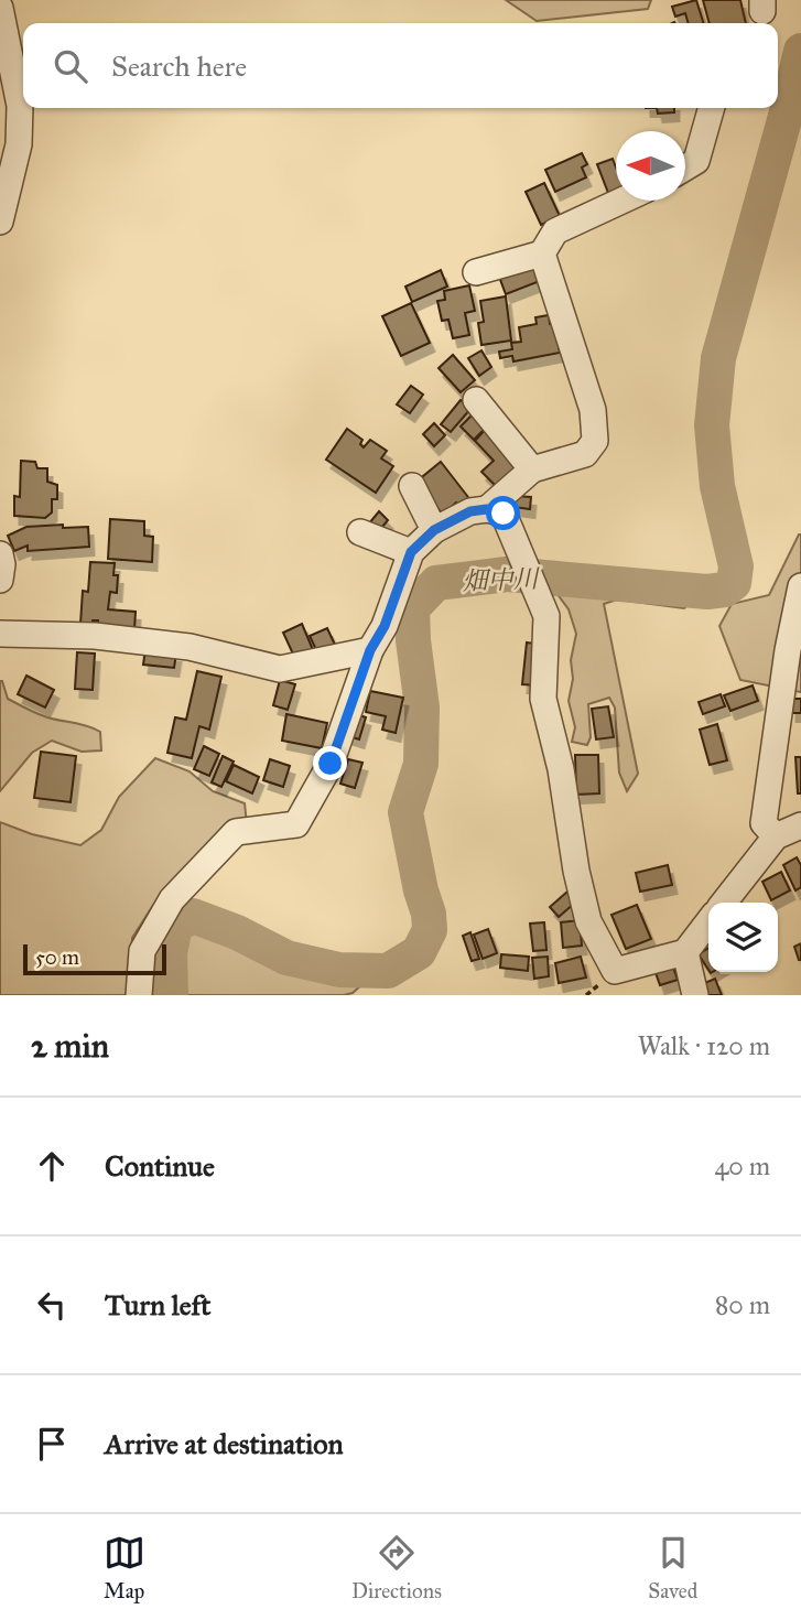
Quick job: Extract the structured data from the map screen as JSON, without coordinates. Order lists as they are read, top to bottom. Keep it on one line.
{"water":["畑中川"],"scale_bar":"50 m","north":"left","page":{"search":"Search here","scale":"50 m","heading":["2 min","Walk · 120 m"],"list":[["Continue","40 m"],["Turn left","80 m"],"Arrive at destination"],"nav":["Map","Directions","Saved"]}}
